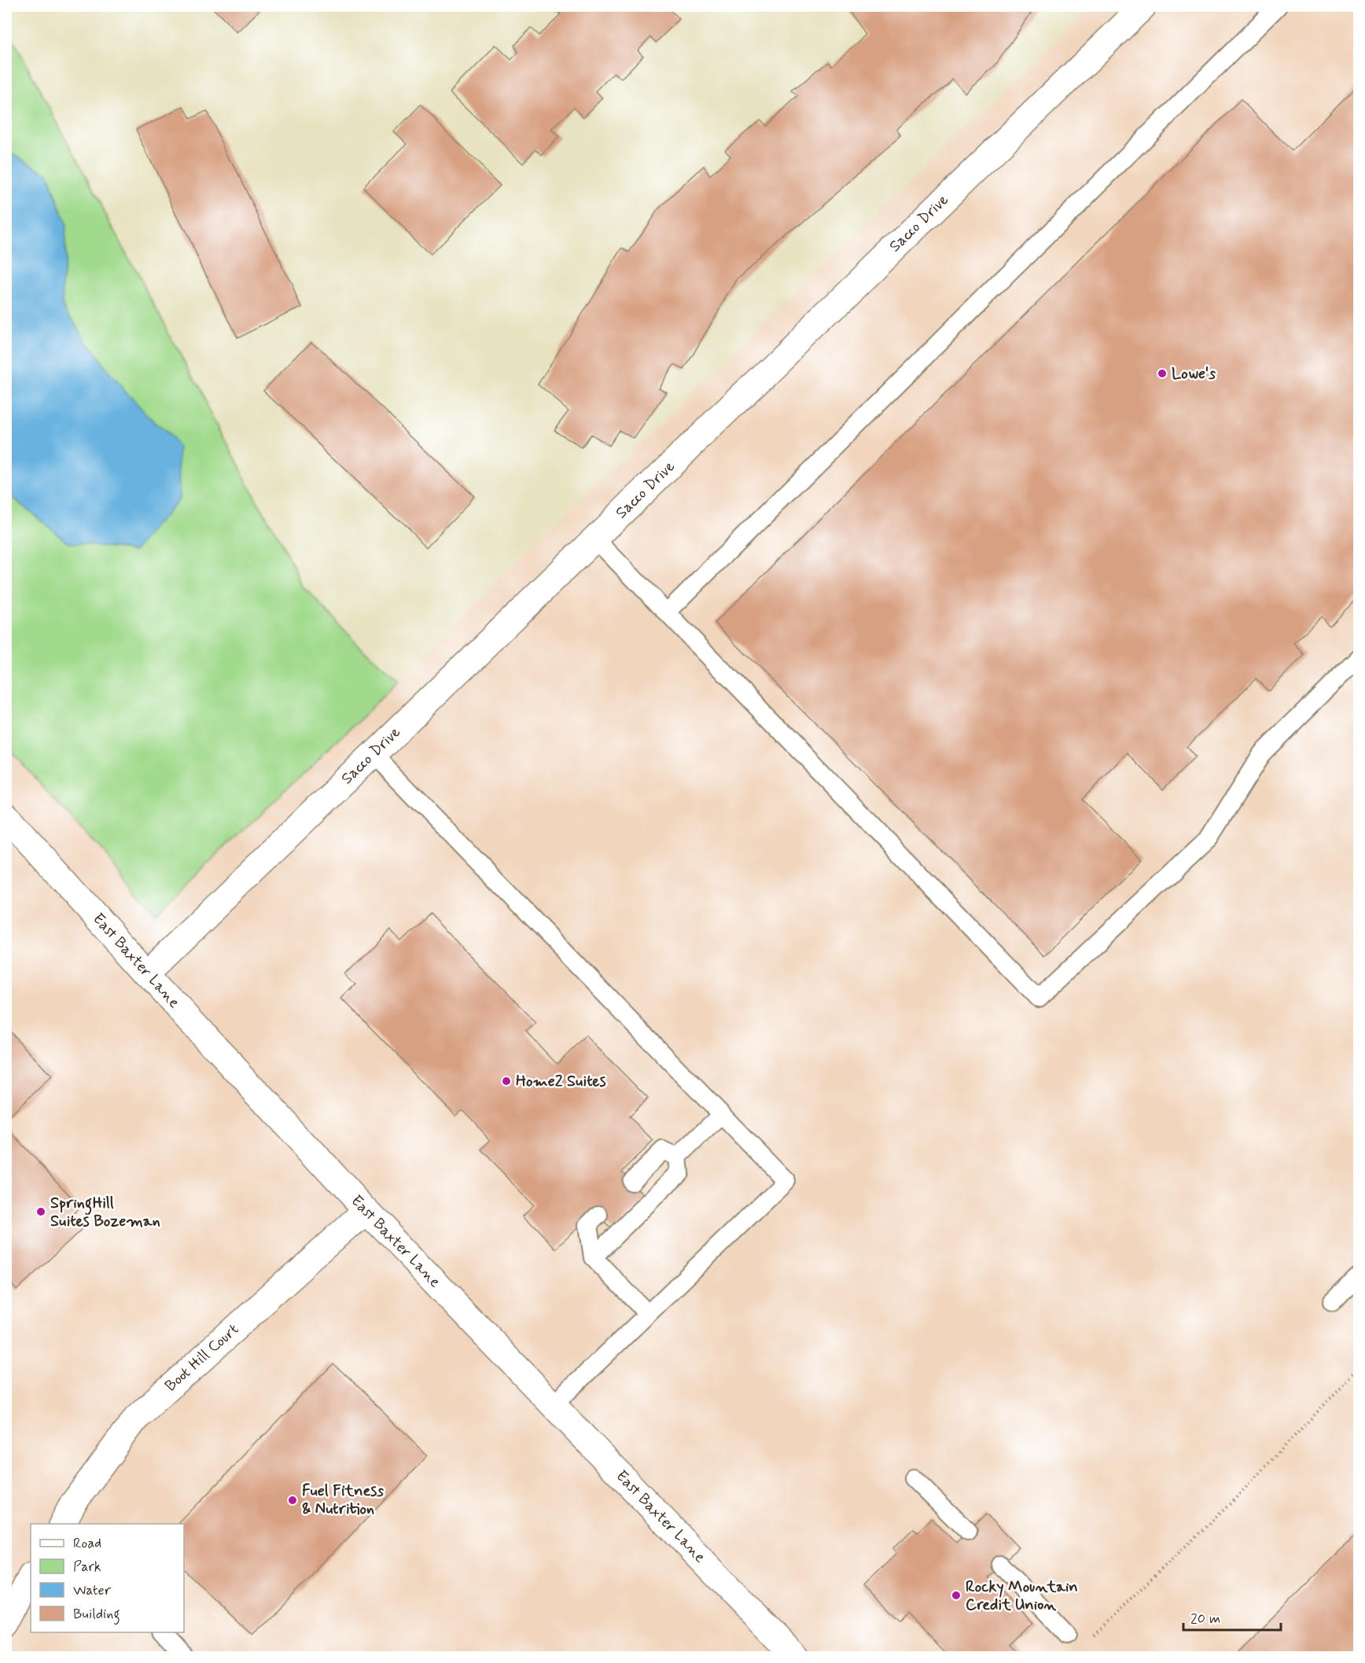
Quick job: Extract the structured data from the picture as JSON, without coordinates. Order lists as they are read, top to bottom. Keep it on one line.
{"streets":{"street":["Sacco Drive","East Baxter Lane","Boot Hill Court"]},"crossings":[["Sacco Drive","East Baxter Lane"],["East Baxter Lane","Boot Hill Court"]],"places":["Lowe's","Home2 Suites","SpringHill Suites Bozeman","Fuel Fitness & Nutrition","Rocky Mountain Credit Union"],"legend":["Road","Park","Water","Building"],"scale_bar":"20 m"}
